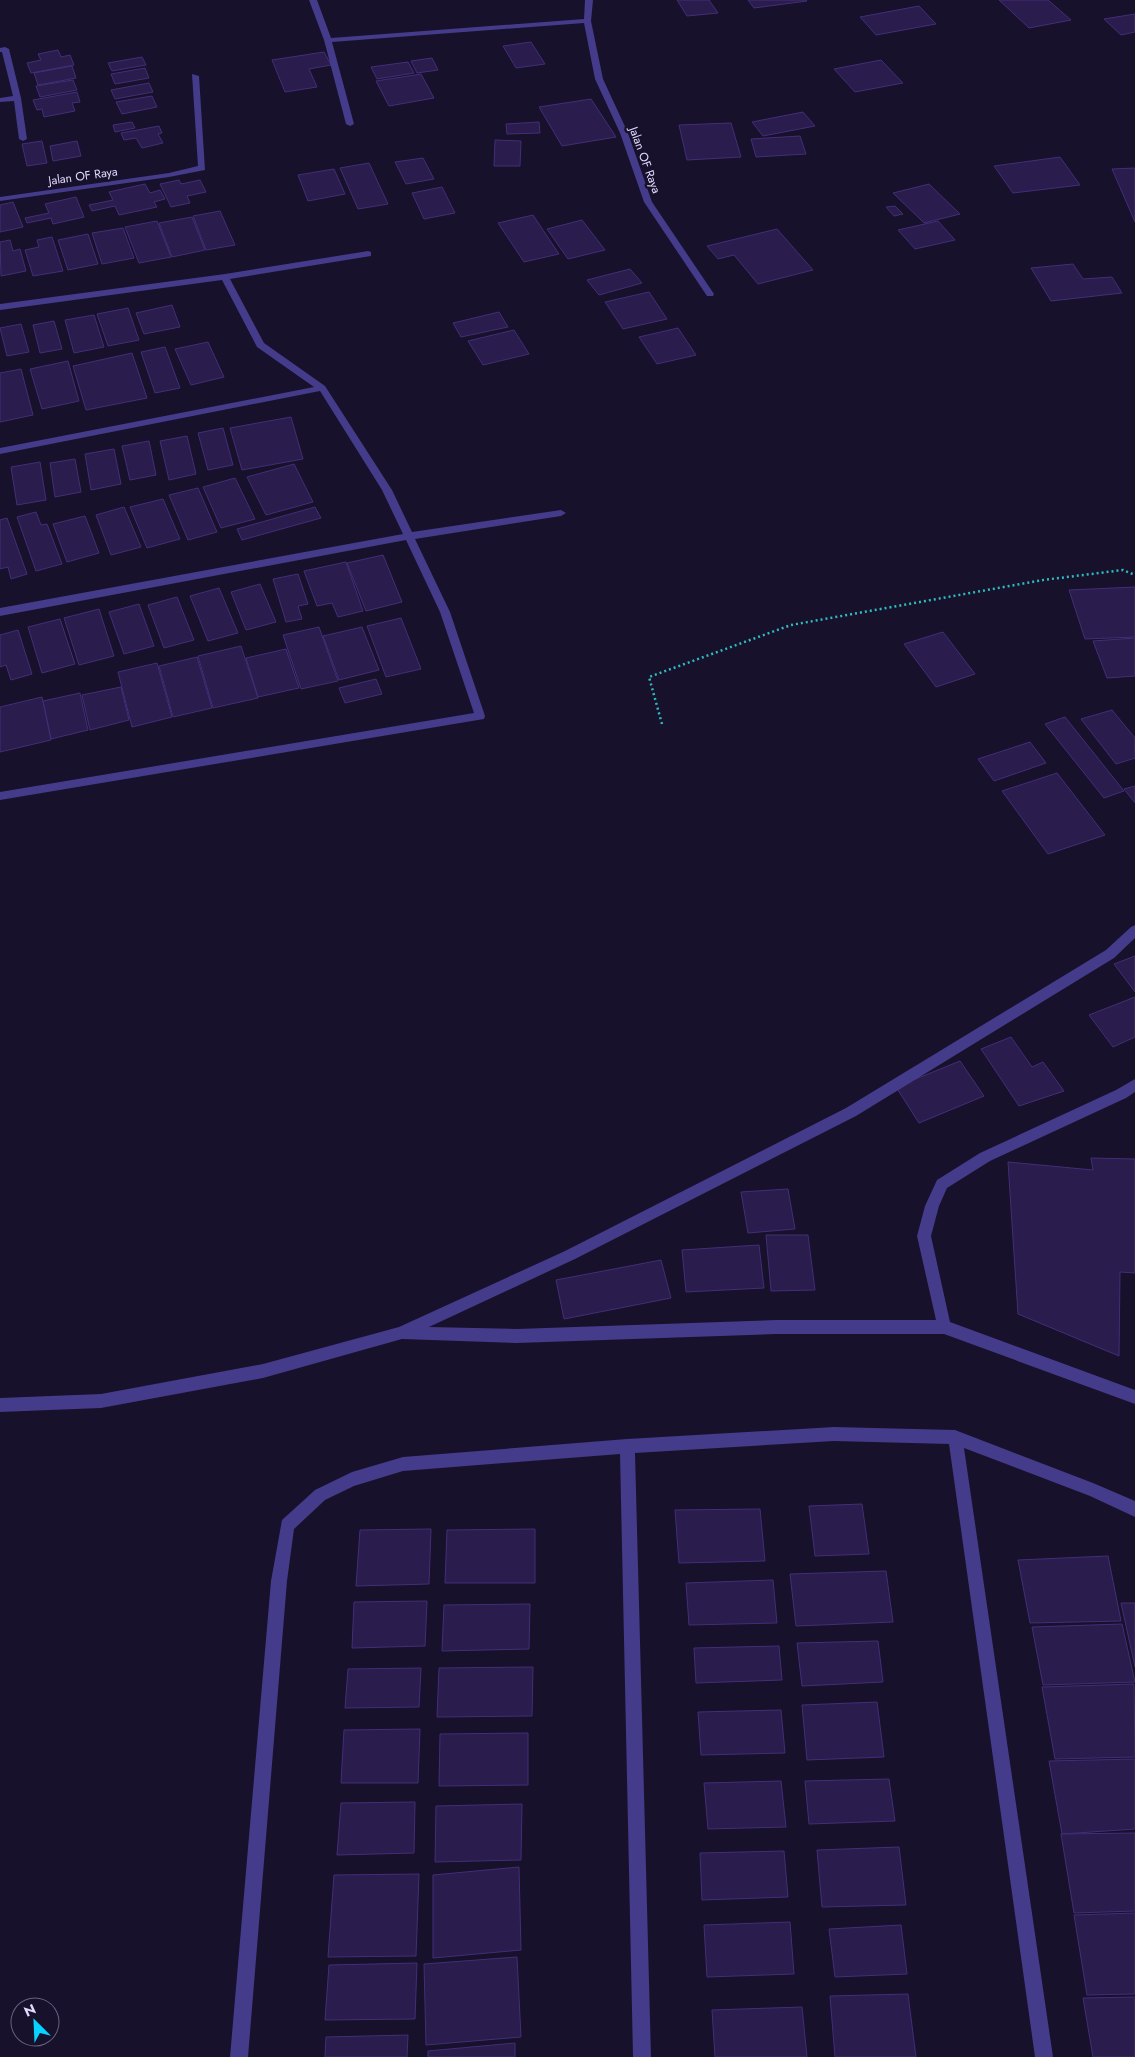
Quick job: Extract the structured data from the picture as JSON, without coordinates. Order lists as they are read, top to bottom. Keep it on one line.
{"streets":{"street":["Jalan OF Raya"]},"north":"top left"}
